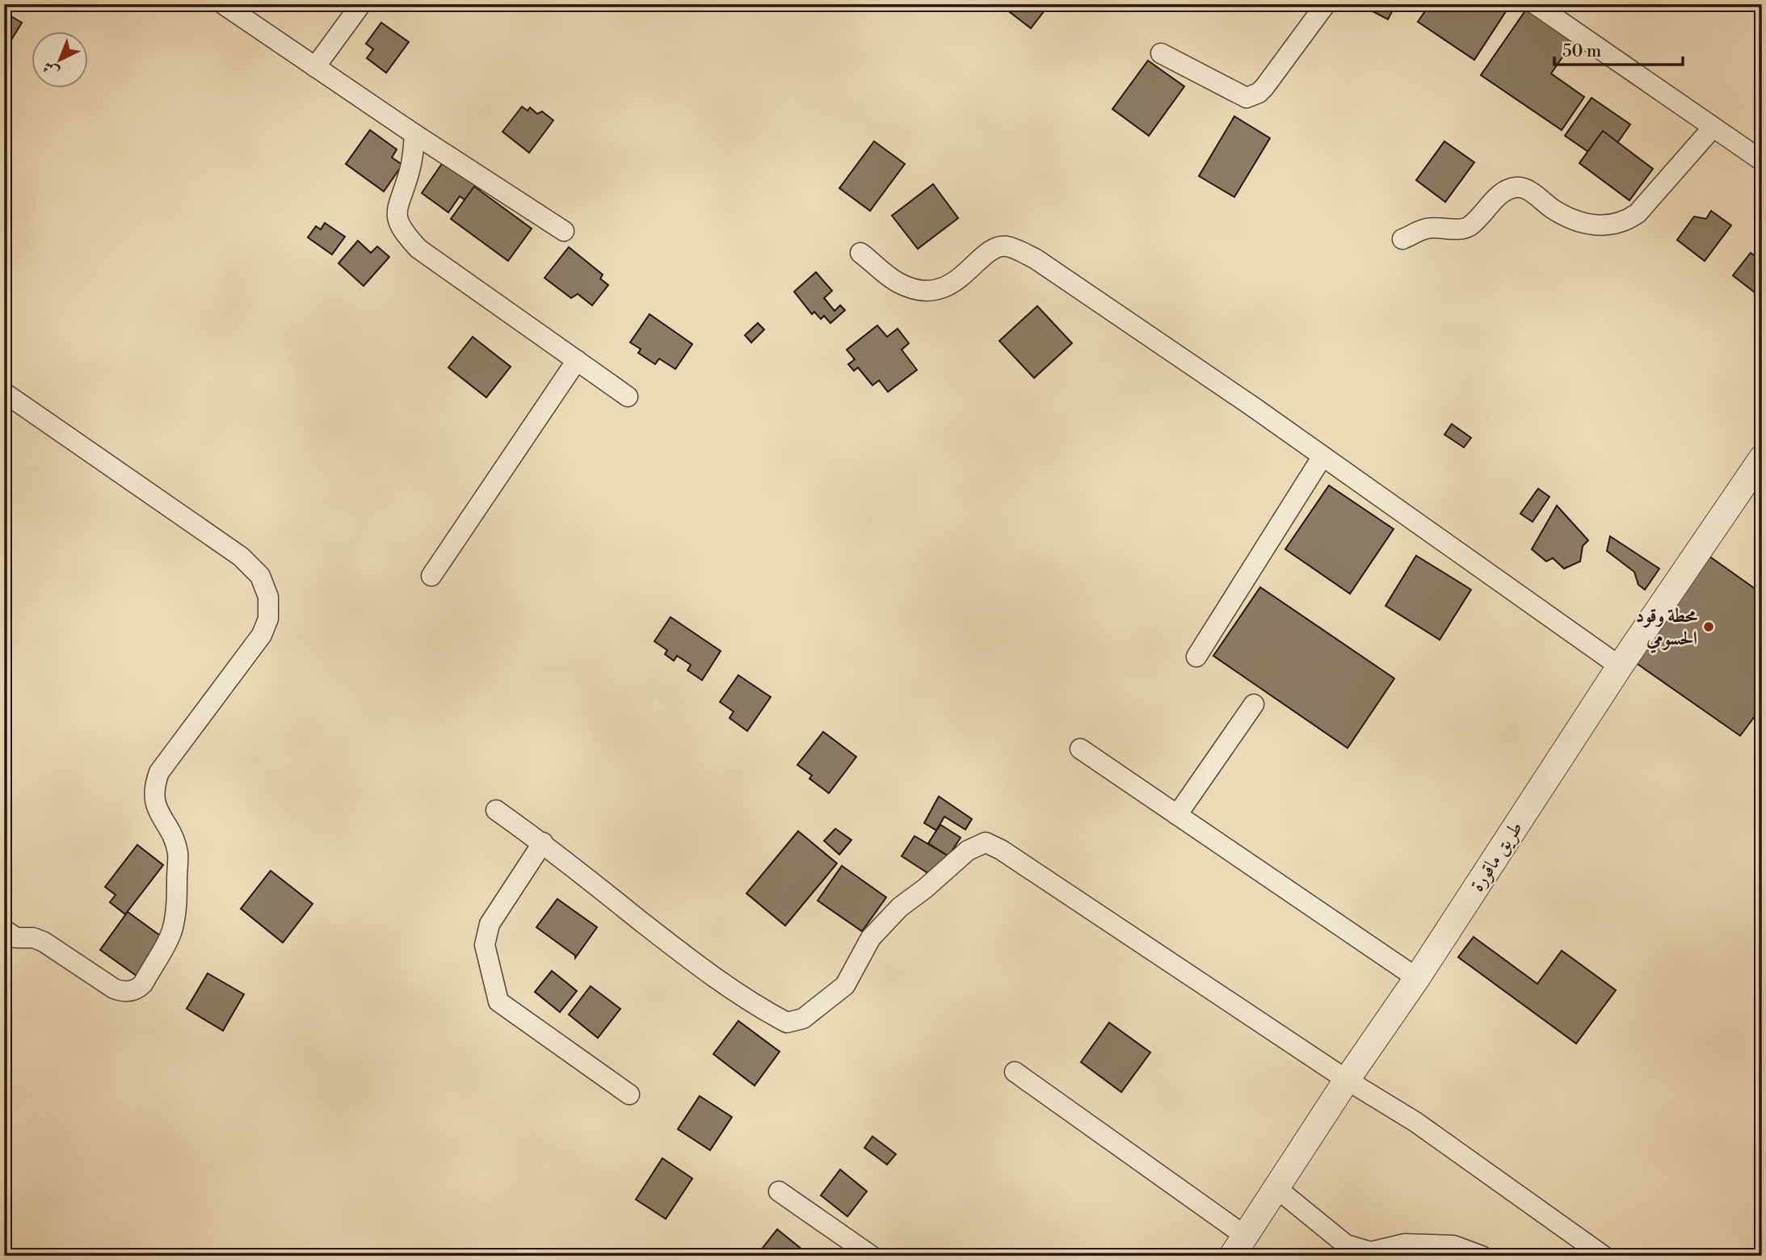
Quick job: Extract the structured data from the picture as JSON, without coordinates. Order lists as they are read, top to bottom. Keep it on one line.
{"streets":{"street":["طريق ماقورة"]},"places":["محطة وقود الحسومي"],"scale_bar":"50 m","north":"bottom left"}
